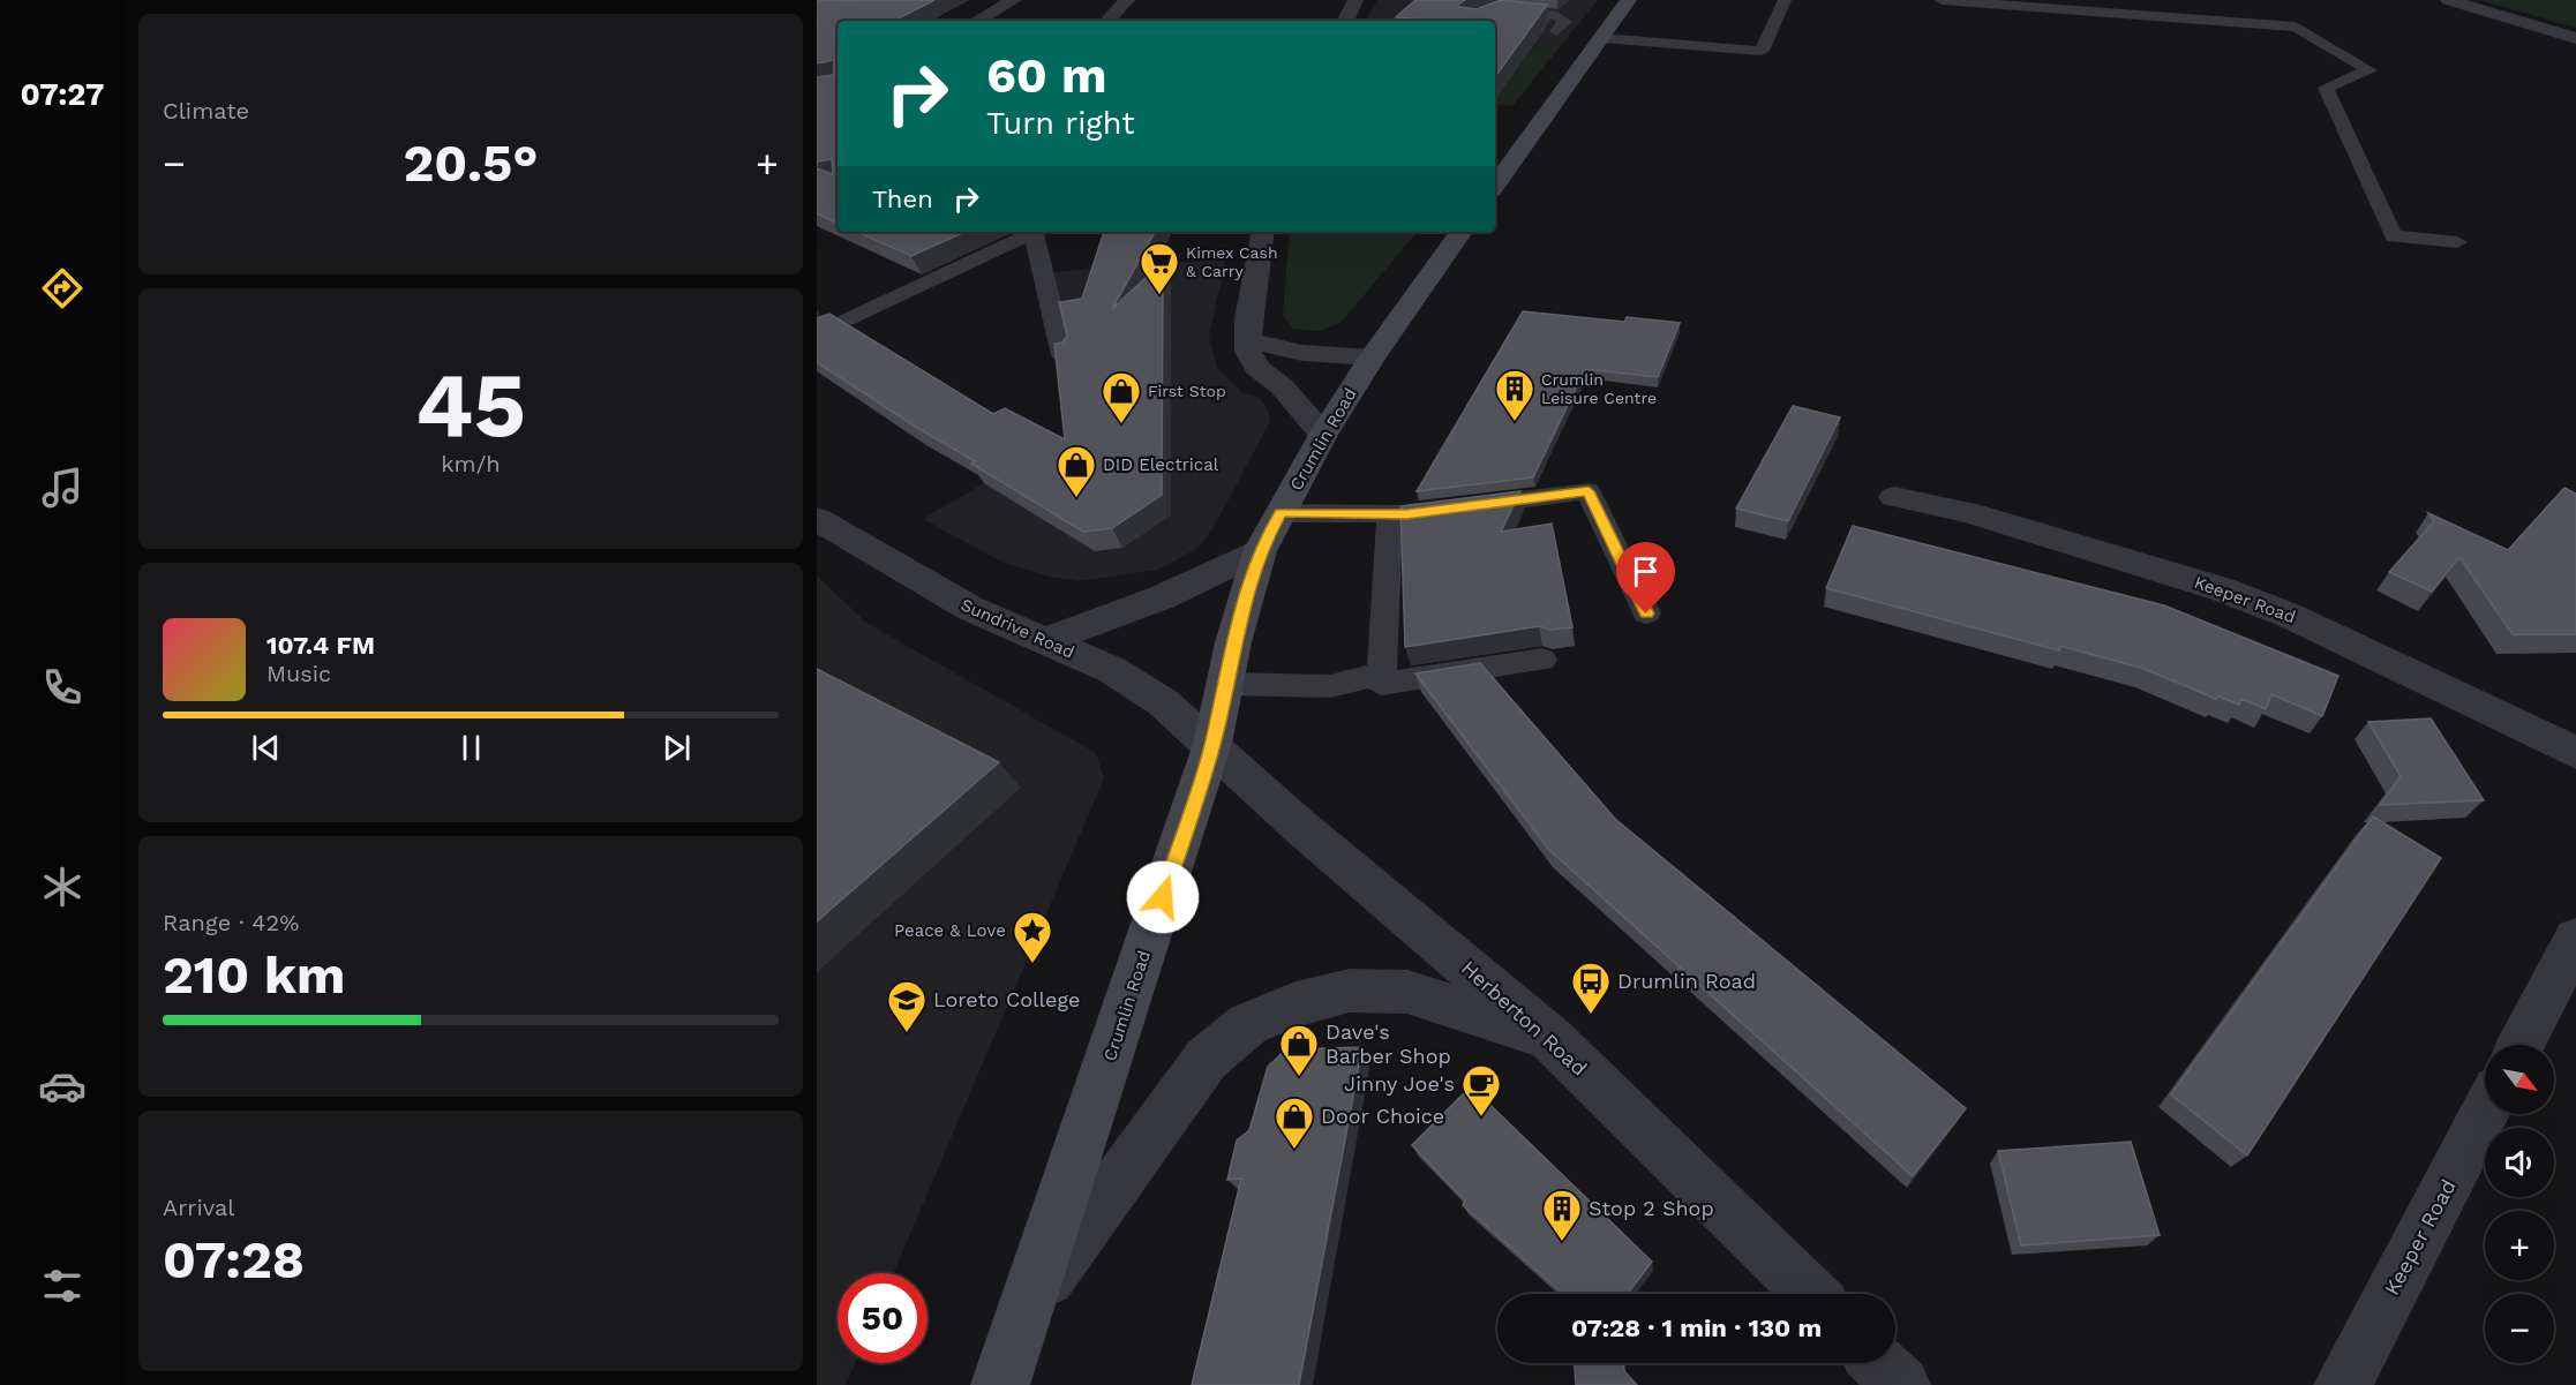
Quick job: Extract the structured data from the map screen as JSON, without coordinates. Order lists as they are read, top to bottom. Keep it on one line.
{"streets":{"main road":["Crumlin Road"],"street":["Keeper Road","Sundrive Road","Herberton Road"]},"crossings":[["Crumlin Road","Sundrive Road"],["Crumlin Road","Herberton Road"],["Sundrive Road","Herberton Road"]],"places":{"supermarket":["Kimex Cash & Carry"],"building":["Crumlin Leisure Centre","Stop 2 Shop"],"shop":["First Stop","DID Electrical","Dave's Barber Shop","Door Choice"],"place":["Peace & Love"],"bus stop":["Drumlin Road"],"school or university":["Loreto College"],"cafe":["Jinny Joe's"]},"north":"bottom right","page":{"tabs":"07:27","tile":["Climate",["45","km/h"],["Range · 42%","210 km"],["Arrival","07:28"]],"turn":["60 m","Turn right"],"heat":["−","20.5°","+"],"then":"Then","song":["107.4 FM","Music"],"map_buttons":["+","−"],"limit":"50","trip":"07:28 · 1 min · 130 m"}}
